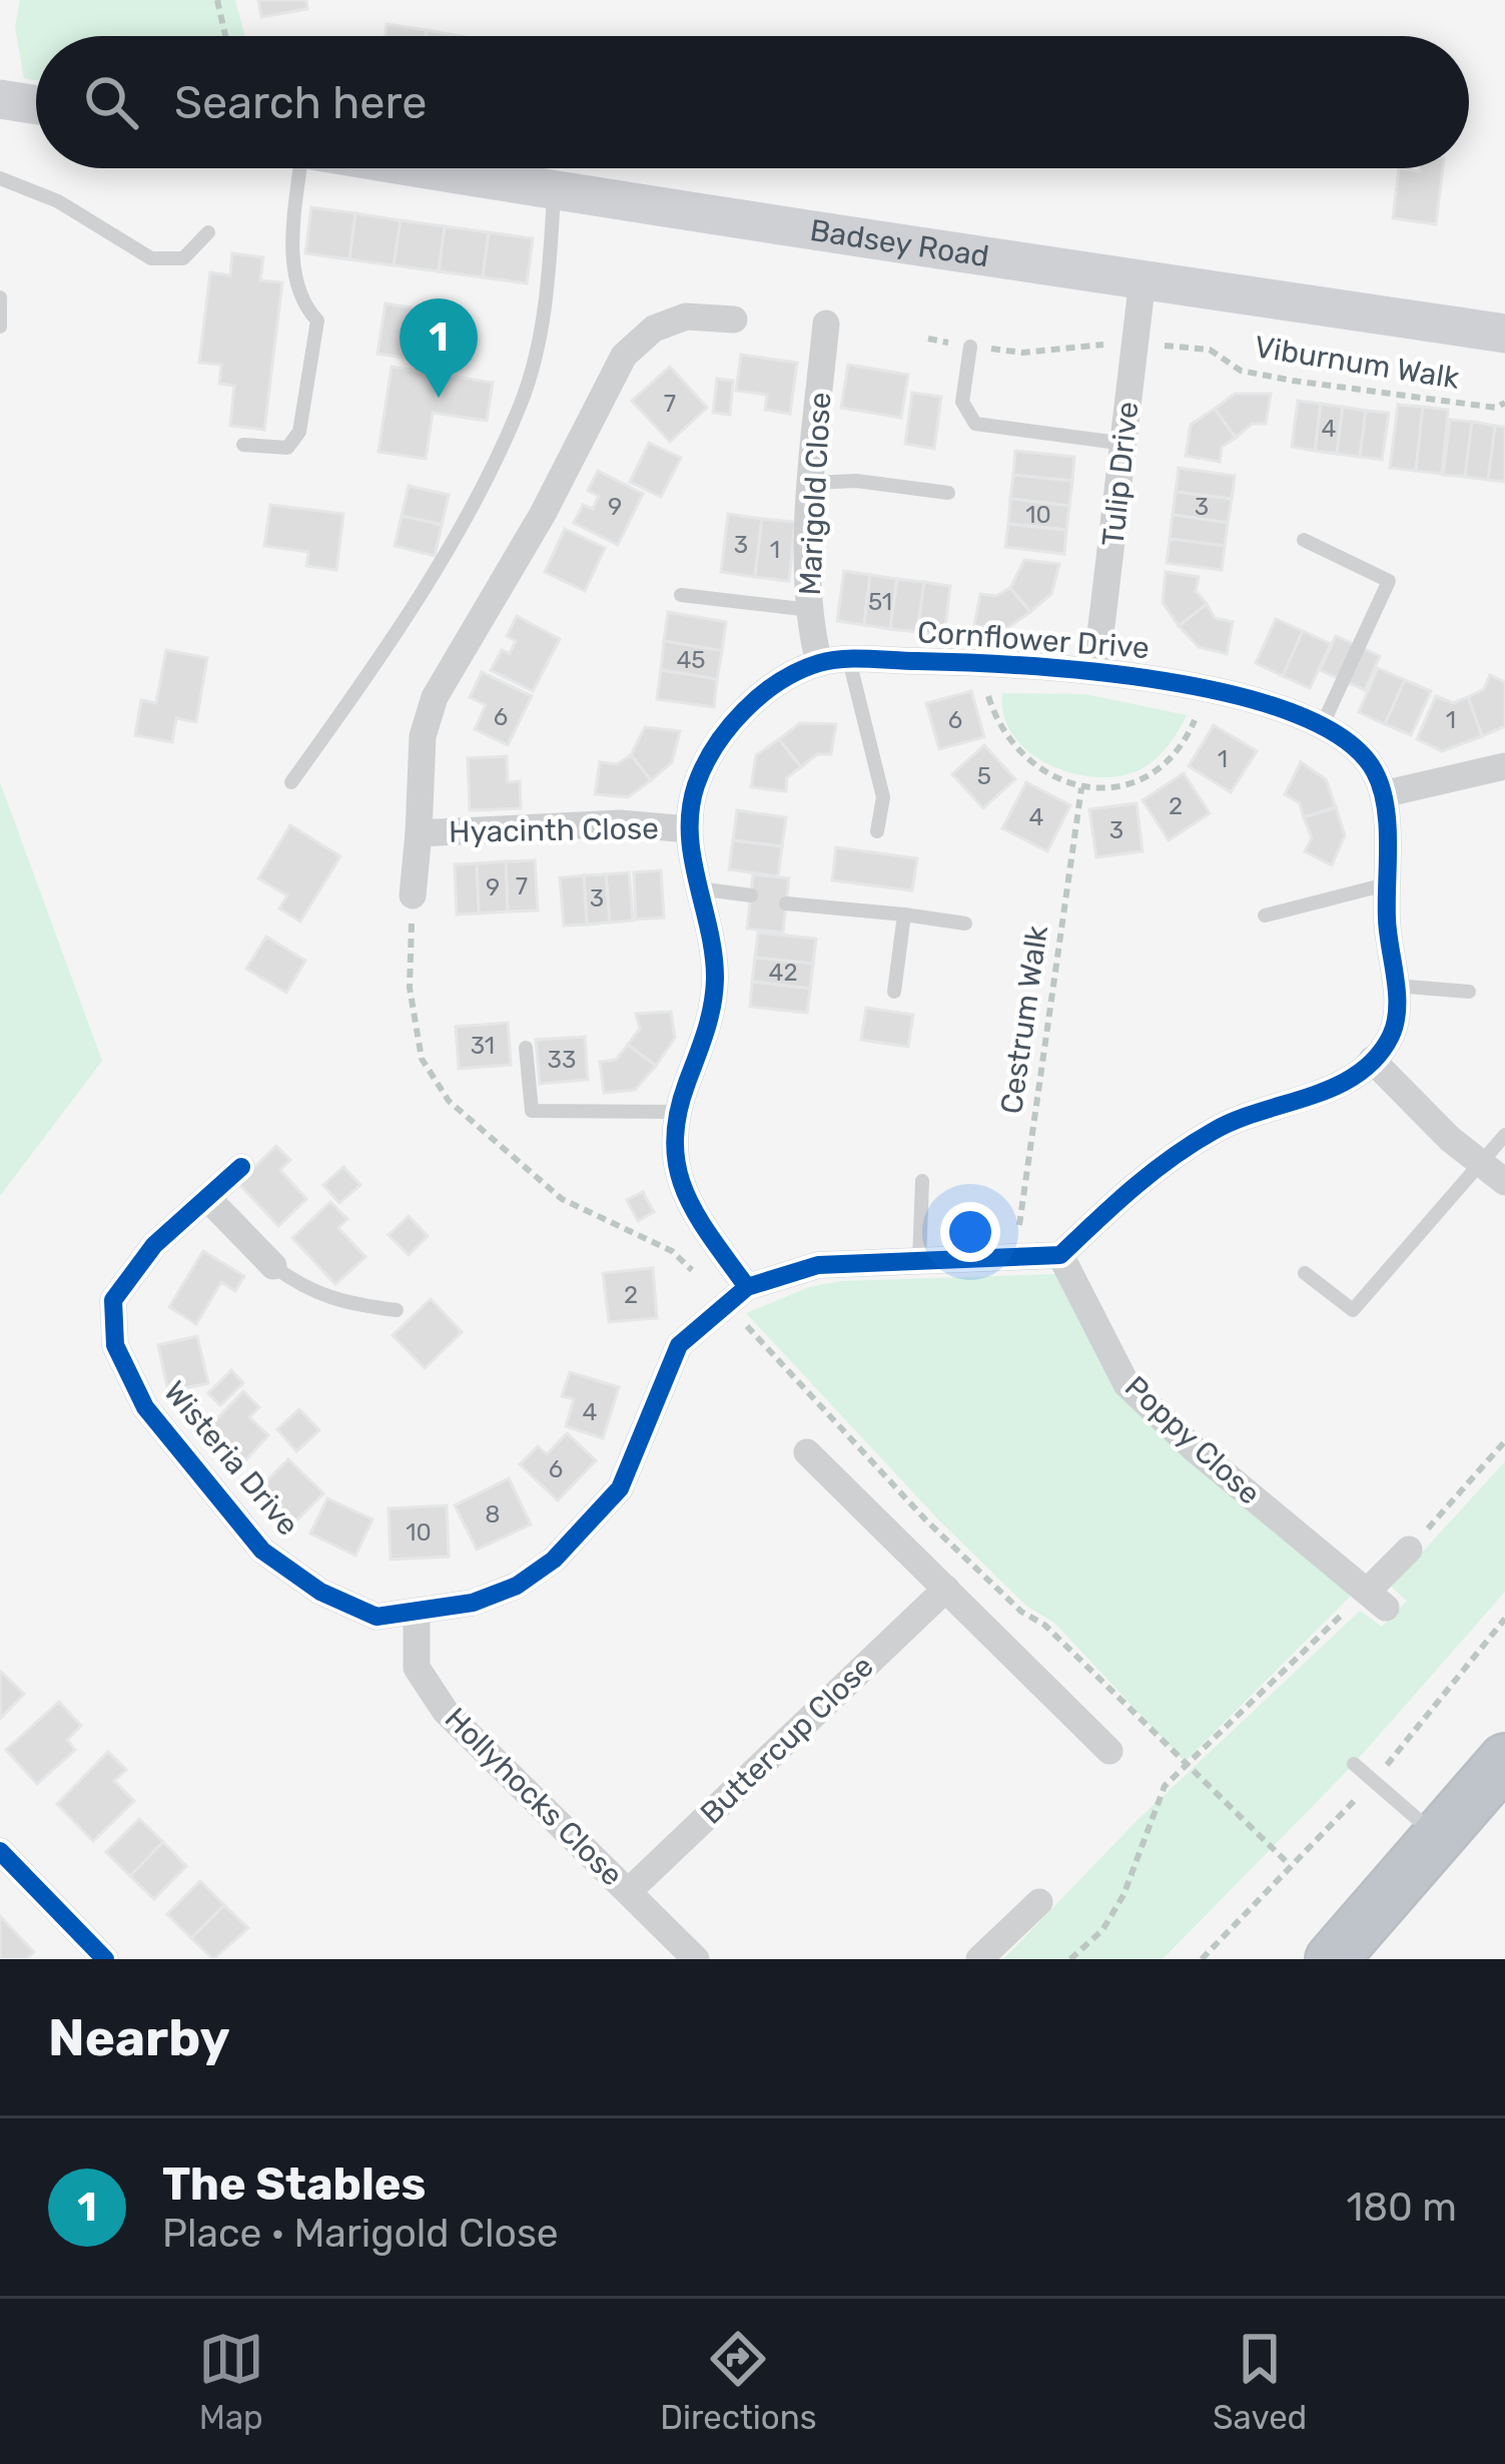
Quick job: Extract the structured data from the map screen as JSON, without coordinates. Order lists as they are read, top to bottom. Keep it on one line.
{"streets":{"main road":["Badsey Road"],"street":["Tulip Drive","Marigold Close","Cornflower Drive","Hyacinth Close","Poppy Close","Wisteria Drive","Buttercup Close","Hollyhocks Close"],"path":["Viburnum Walk","Cestrum Walk"]},"crossings":[["Badsey Road","Tulip Drive"],["Viburnum Walk","Tulip Drive"],["Tulip Drive","Cornflower Drive"],["Marigold Close","Cornflower Drive"],["Cornflower Drive","Hyacinth Close"],["Cornflower Drive","Wisteria Drive"],["Wisteria Drive","Hollyhocks Close"],["Buttercup Close","Hollyhocks Close"]],"house_numbers":["7","4","9","3","10","3","1","51","45","6","6","1","1","5","2","4","3","7","9","3","42","31","33","2","4","6","8","10"],"page":{"search":"Search here","pins":"1","heading":"Nearby","list":[{"mark":"1","name":"The Stables","note":"Place · Marigold Close","value":"180 m"}],"nav":["Map","Directions","Saved"]}}
